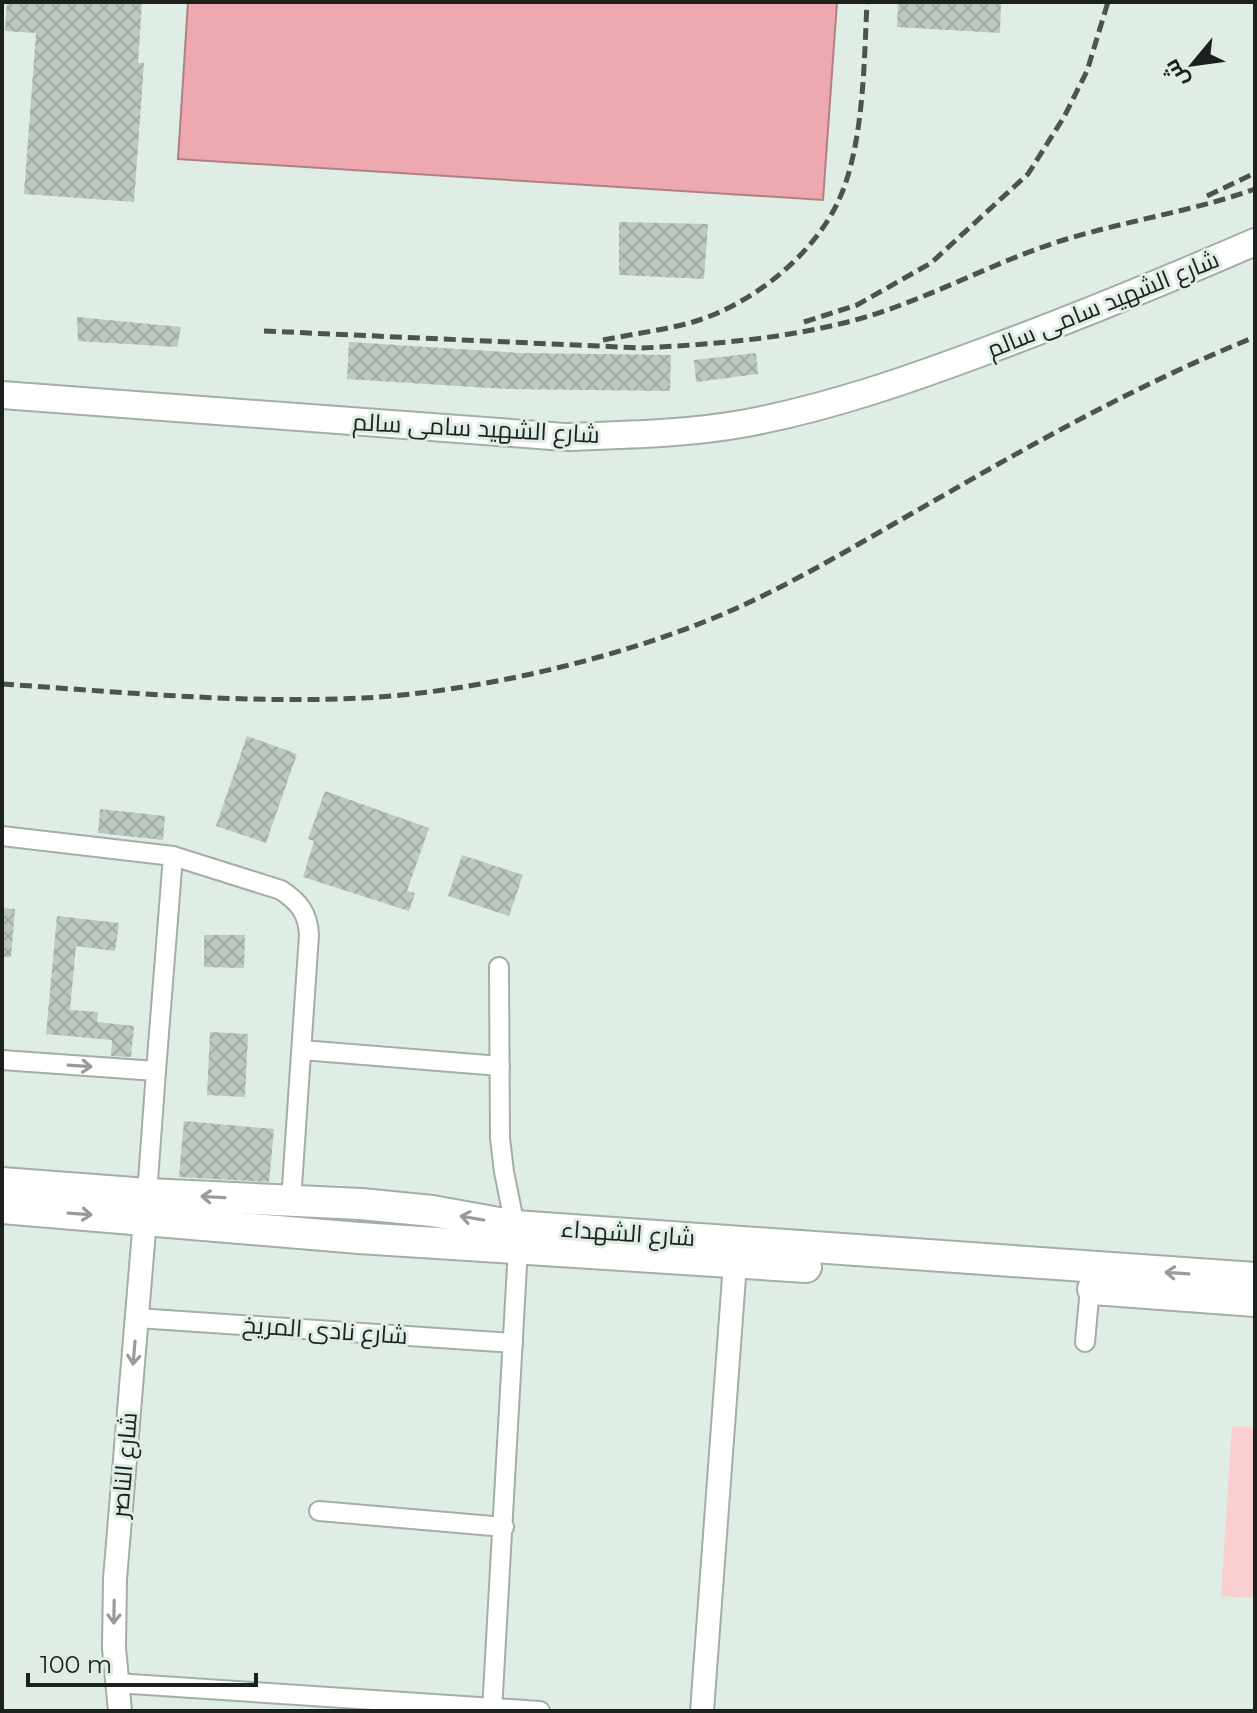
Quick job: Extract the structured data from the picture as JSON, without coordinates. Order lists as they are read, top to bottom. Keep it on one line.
{"streets":{"highway":["شارع الشهداء"],"main road":["شارع الشهيد سامى سالم"],"street":["شارع نادى المريخ","شارع الناصر"]},"crossings":[["شارع الشهداء","شارع الناصر"],["شارع نادى المريخ","شارع الناصر"]],"one_way":["شارع الناصر"],"scale_bar":"100 m","north":"bottom left"}
